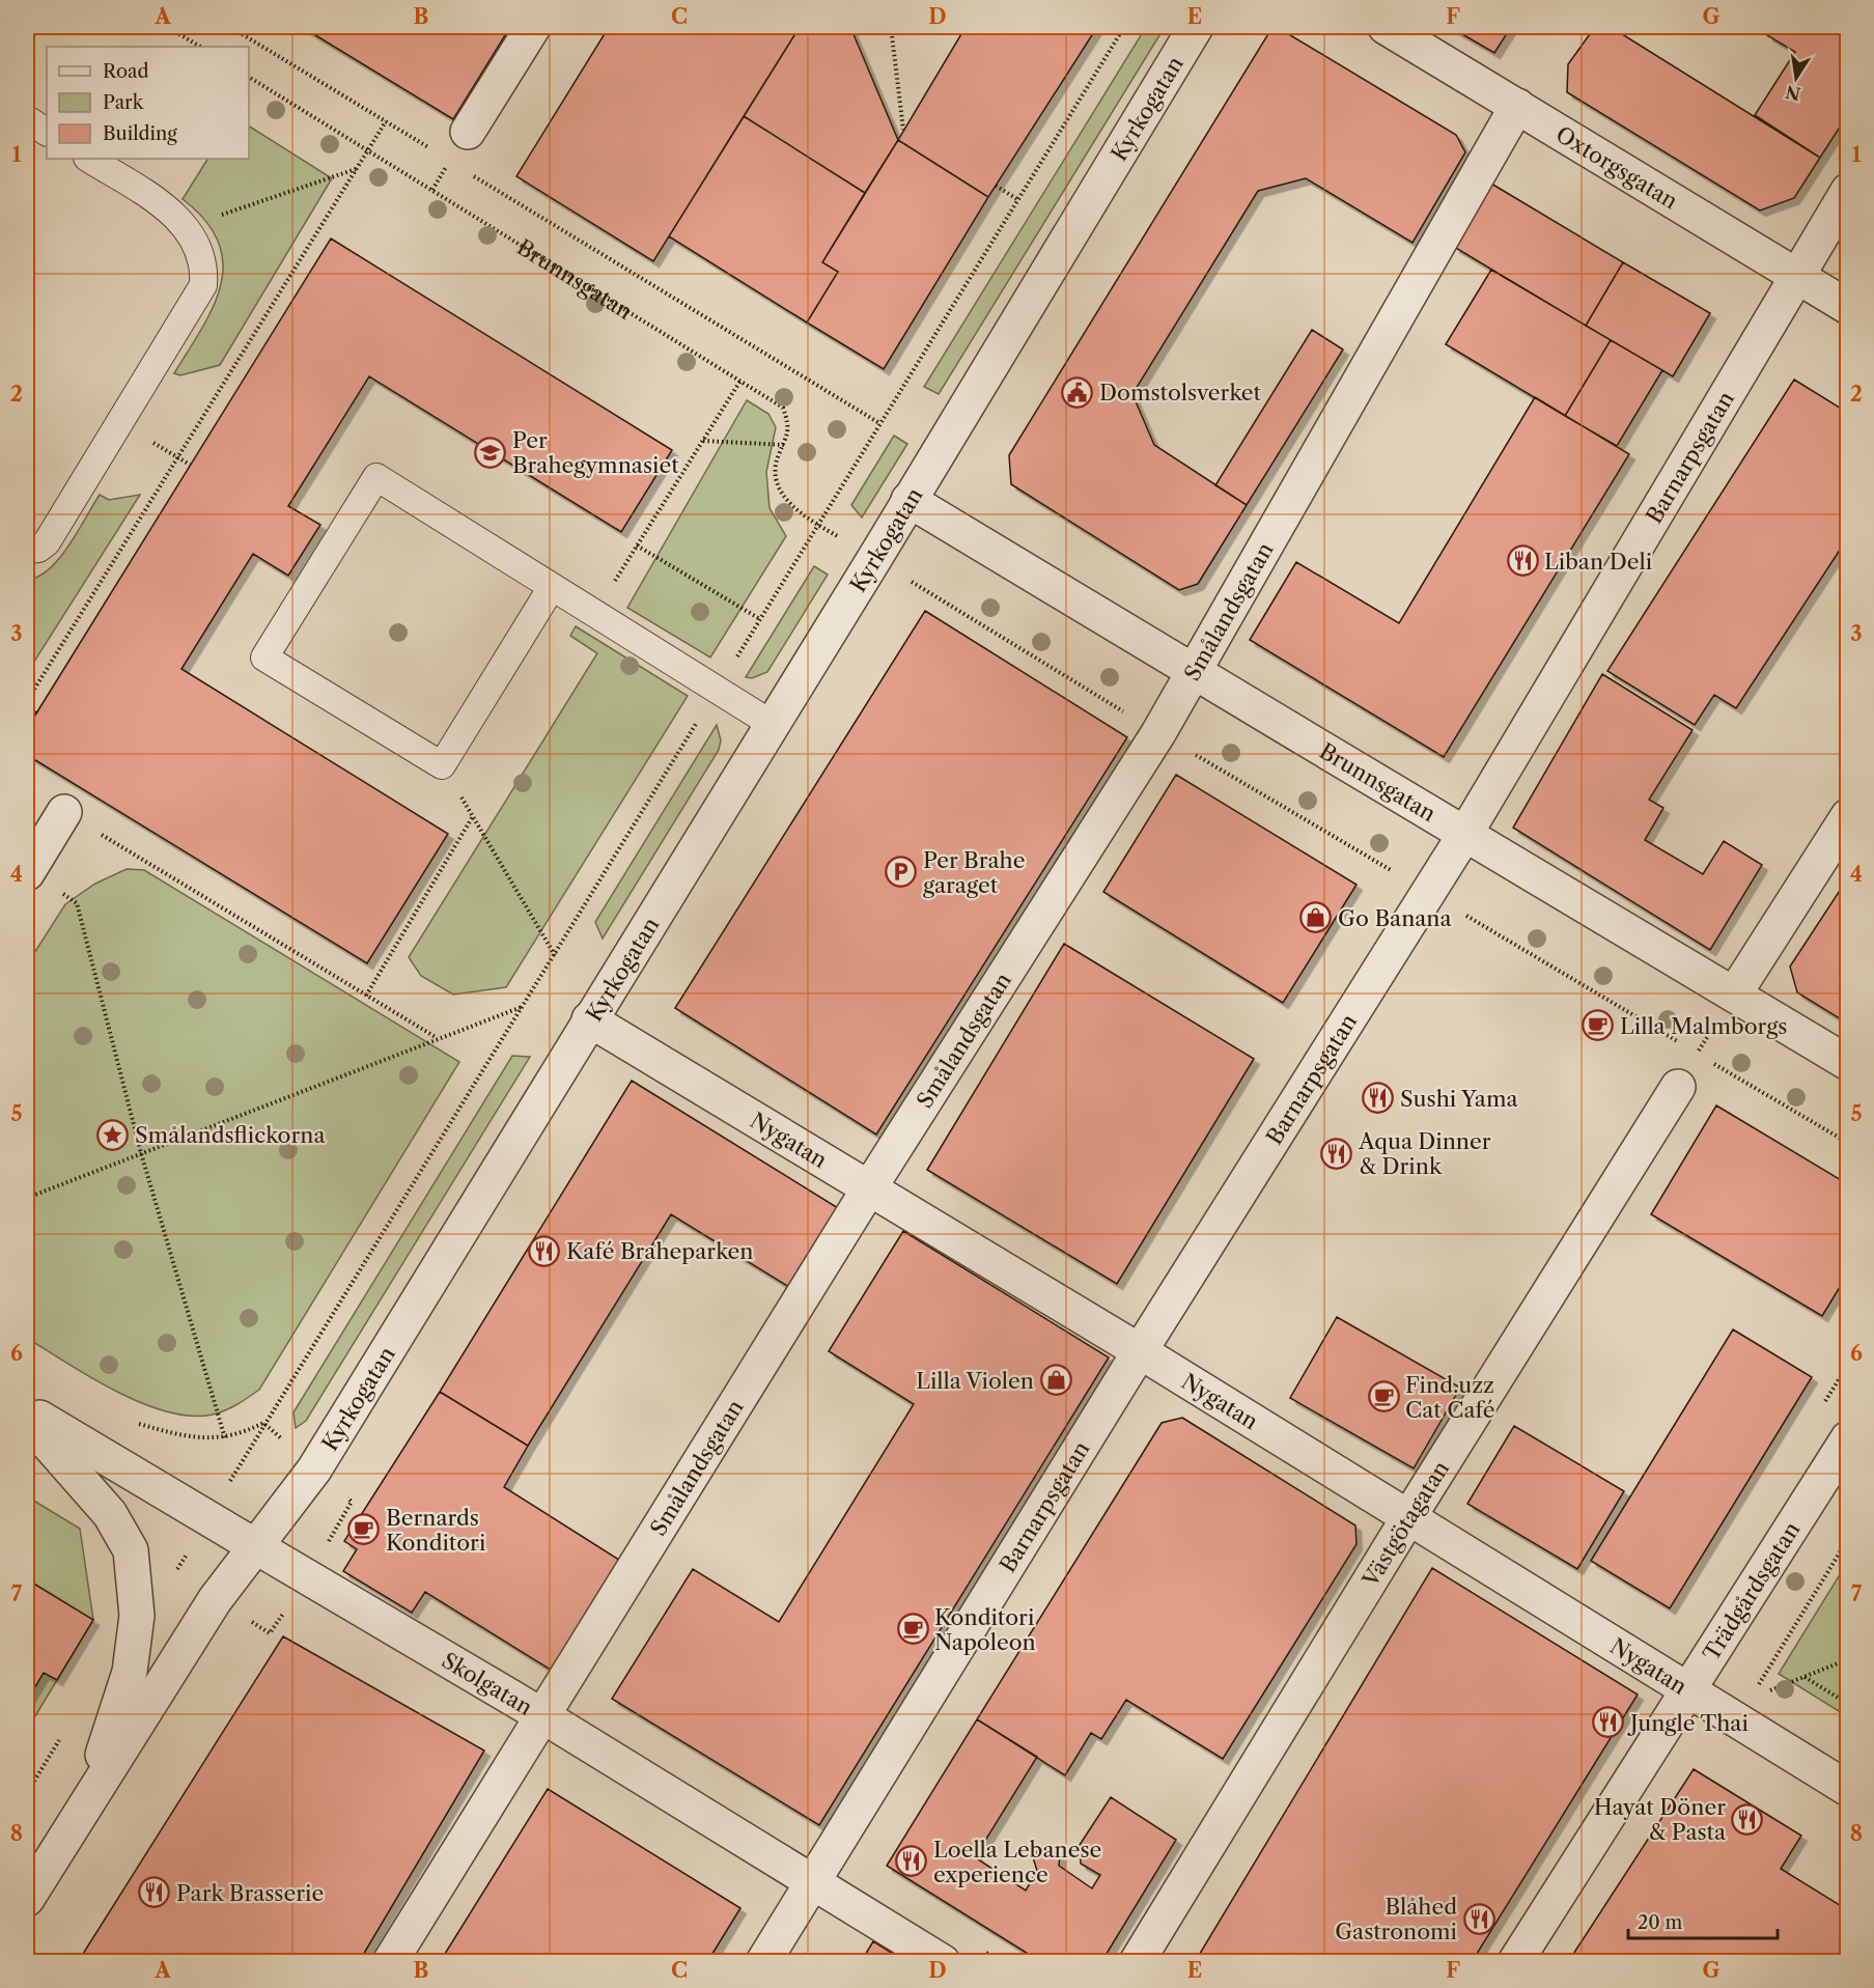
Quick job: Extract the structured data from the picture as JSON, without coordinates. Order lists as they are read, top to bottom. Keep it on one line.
{"streets":{"street":["Kyrkogatan","Oxtorgsgatan","Brunnsgatan","Barnarpsgatan","Smålandsgatan","Nygatan","Västgötagatan","Trädgårdsgatan","Skolgatan"]},"crossings":[["Kyrkogatan","Brunnsgatan"],["Kyrkogatan","Nygatan"],["Kyrkogatan","Skolgatan"],["Oxtorgsgatan","Barnarpsgatan"],["Oxtorgsgatan","Smålandsgatan"],["Brunnsgatan","Barnarpsgatan"],["Brunnsgatan","Smålandsgatan"],["Barnarpsgatan","Nygatan"],["Barnarpsgatan","Skolgatan"],["Smålandsgatan","Nygatan"],["Smålandsgatan","Skolgatan"],["Nygatan","Västgötagatan"],["Nygatan","Trädgårdsgatan"]],"places":{"public building":["Domstolsverket"],"school or university":["Per Brahegymnasiet"],"restaurant":["Liban Deli","Sushi Yama","Aqua Dinner & Drink","Kafé Braheparken","Jungle Thai","Hayat Döner & Pasta","Loella Lebanese experience","Park Brasserie","Blåhed Gastronomi"],"parking":["Per Brahe garaget"],"shop":["Go Banana","Lilla Violen"],"cafe":["Lilla Malmborgs","Find.uzz Cat Café","Bernards Konditori","Konditori Napoleon"],"place":["Smålandsflickorna"]},"legend":["Road","Park","Building"],"scale_bar":"20 m","north":"bottom","grid":{"columns":["A","B","C","D","E","F","G"],"rows":["1","2","3","4","5","6","7","8"]}}
